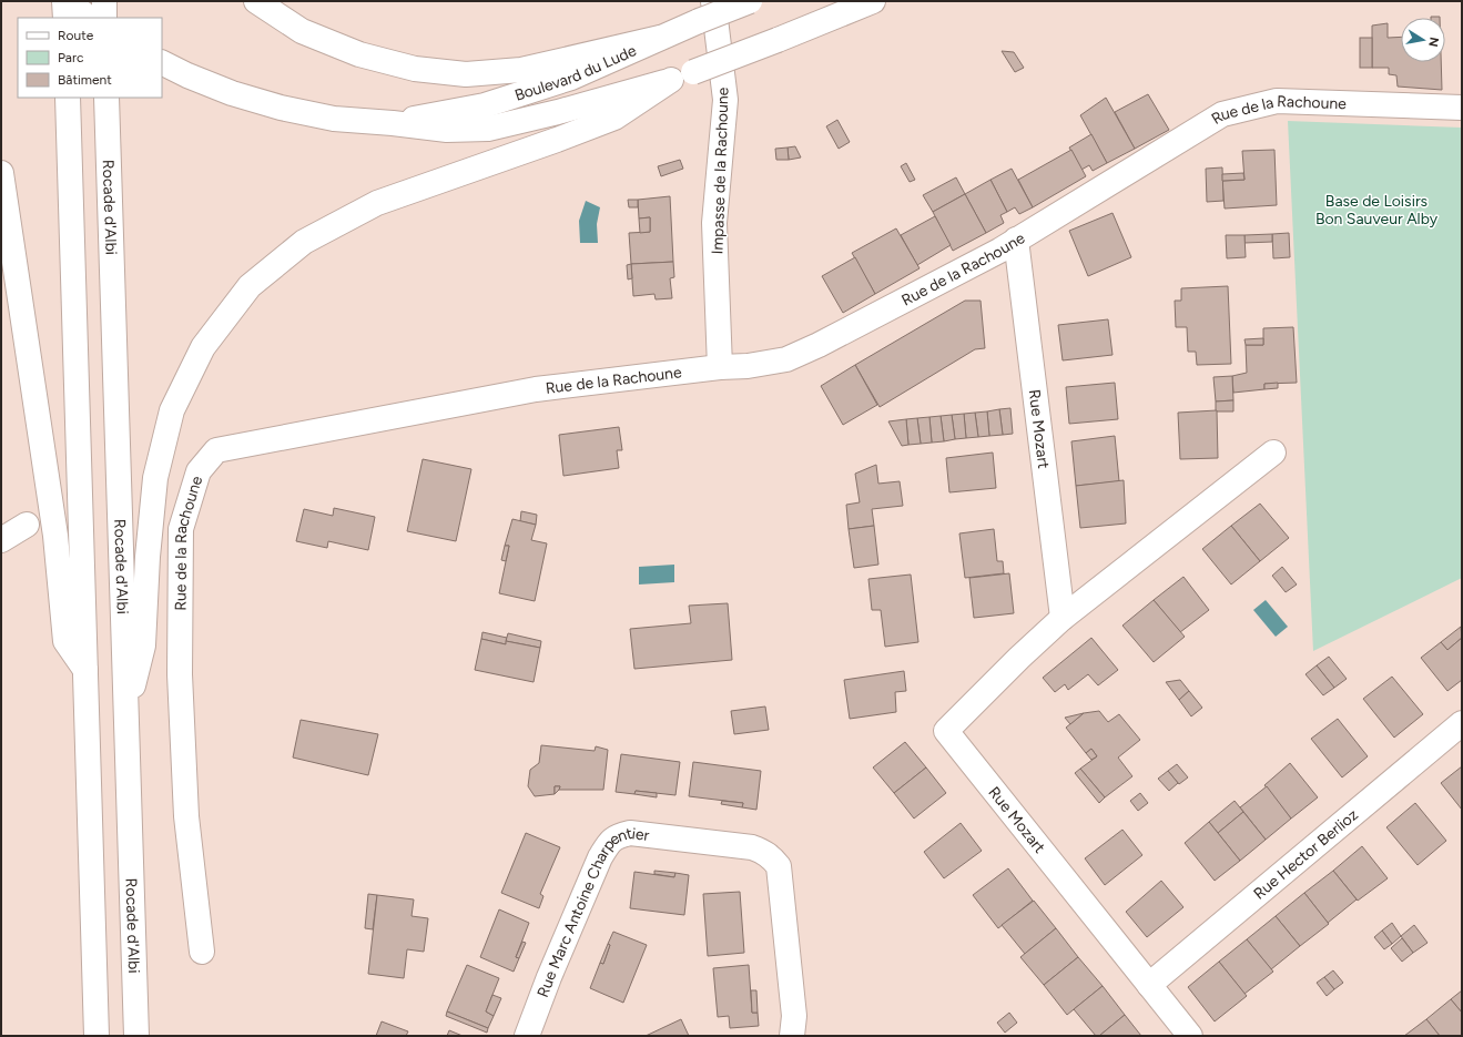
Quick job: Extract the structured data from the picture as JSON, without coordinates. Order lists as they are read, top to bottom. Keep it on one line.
{"streets":{"main road":["Boulevard du Lude","Rue de la Rachoune","Impasse de la Rachoune","Rocade d'Albi","Rue Mozart","Rue Hector Berlioz","Rue Marc Antoine Charpentier"]},"crossings":[["Rue de la Rachoune","Impasse de la Rachoune"],["Rue de la Rachoune","Rue Mozart"],["Rue Mozart","Rue Hector Berlioz"]],"parks":["Base de Loisirs Bon Sauveur Alby"],"legend":["Route","Parc","Bâtiment"],"north":"right"}
